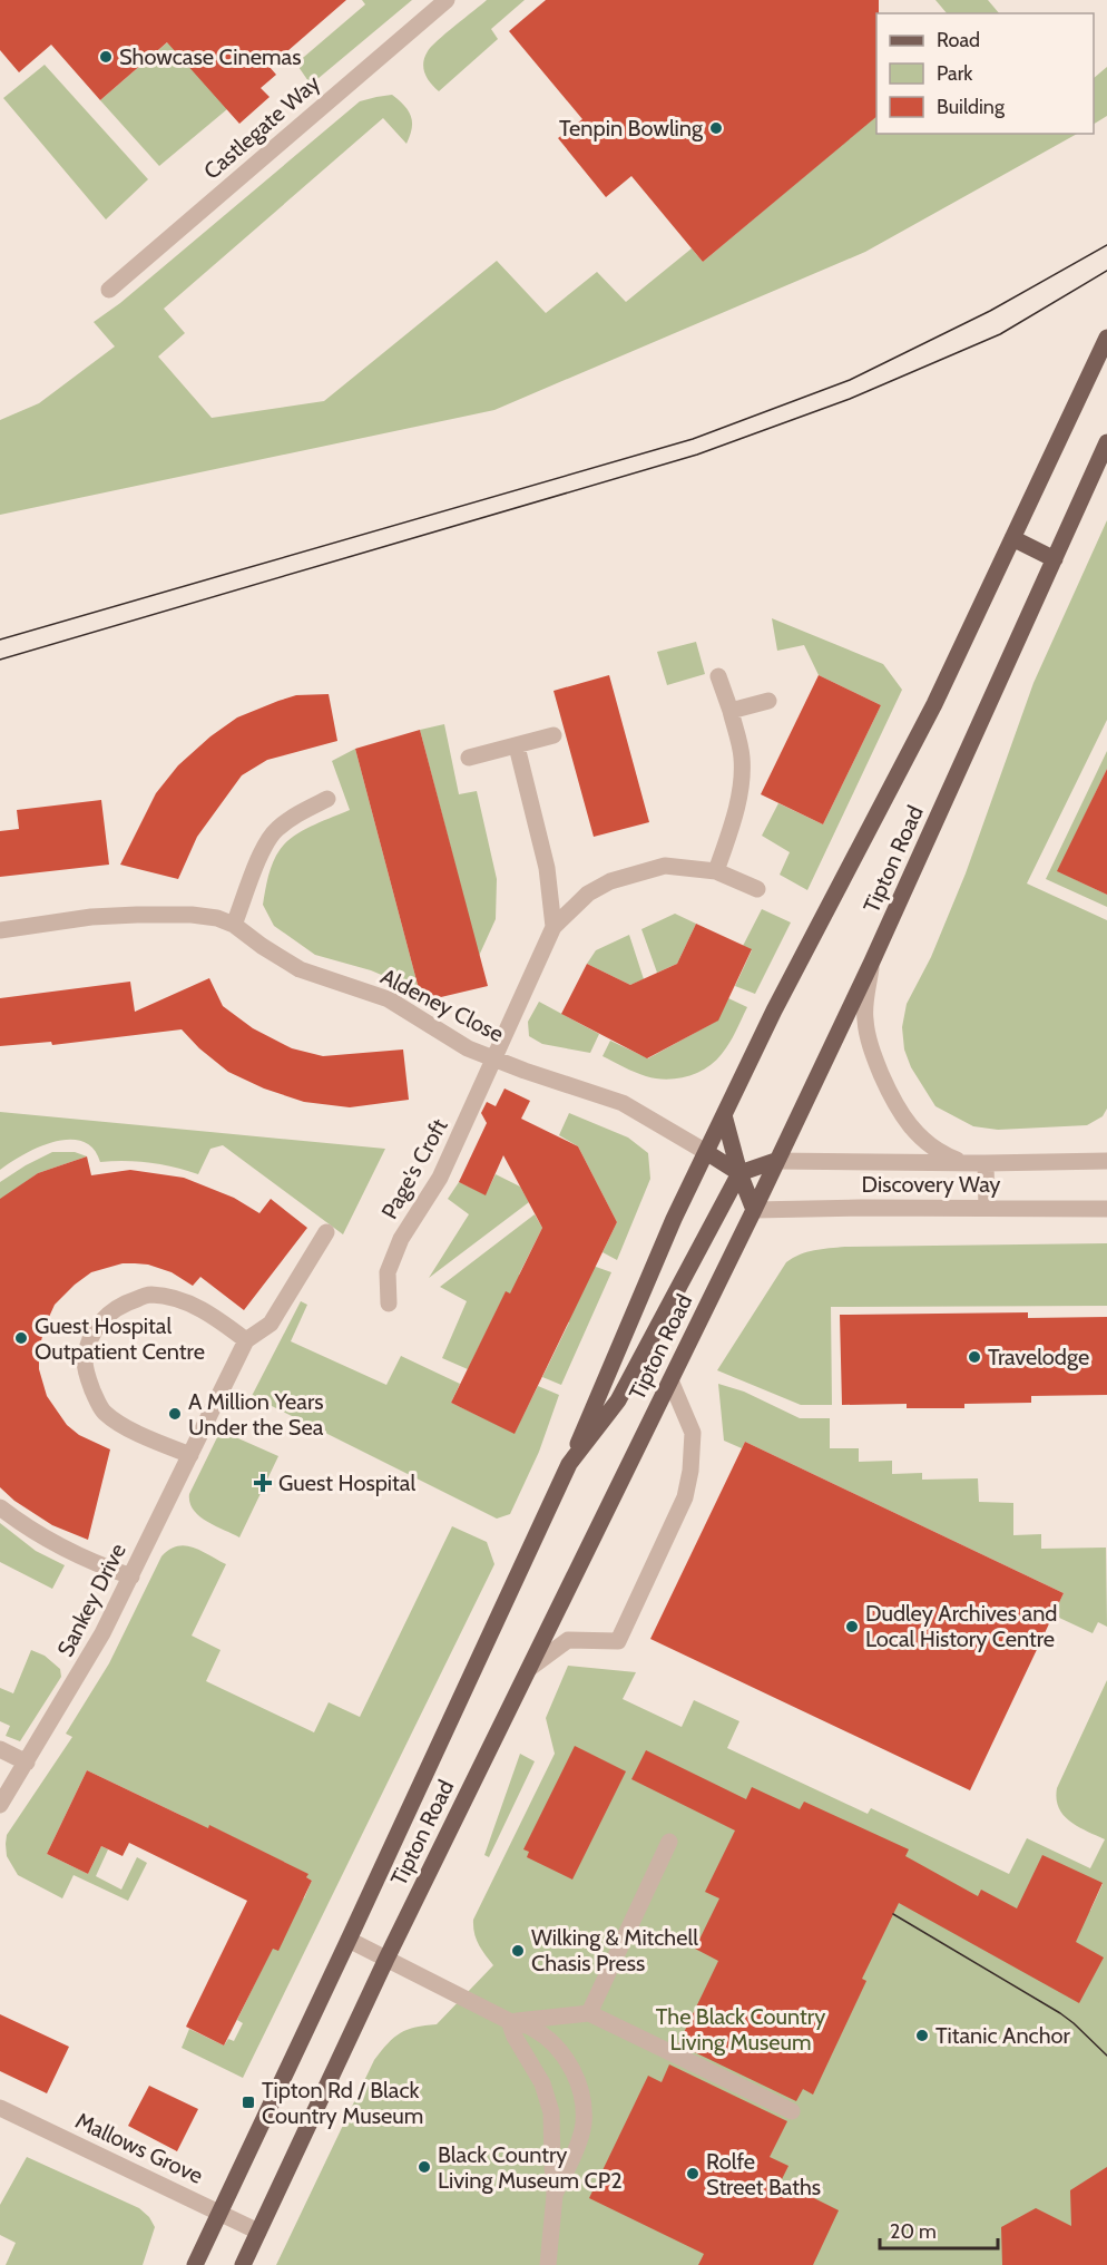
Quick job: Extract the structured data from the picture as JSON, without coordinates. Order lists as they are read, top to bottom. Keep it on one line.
{"streets":{"main road":["Tipton Road"],"street":["Castlegate Way","Aldeney Close","Page's Croft","Discovery Way","Sankey Drive","Mallows Grove"]},"crossings":[["Tipton Road","Aldeney Close"],["Tipton Road","Discovery Way"],["Tipton Road","Mallows Grove"],["Aldeney Close","Page's Croft"]],"parks":["The Black Country Living Museum"],"places":{"other":["Showcase Cinemas","Tenpin Bowling","Guest Hospital Outpatient Centre","Travelodge","A Million Years Under the Sea","Dudley Archives and Local History Centre","Wilking & Mitchell Chasis Press","Titanic Anchor","Black Country Living Museum CP2","Rolfe Street Baths"],"health":["Guest Hospital"],"transit":["Tipton Rd / Black Country Museum"]},"legend":["Road","Park","Building"],"scale_bar":"20 m"}
